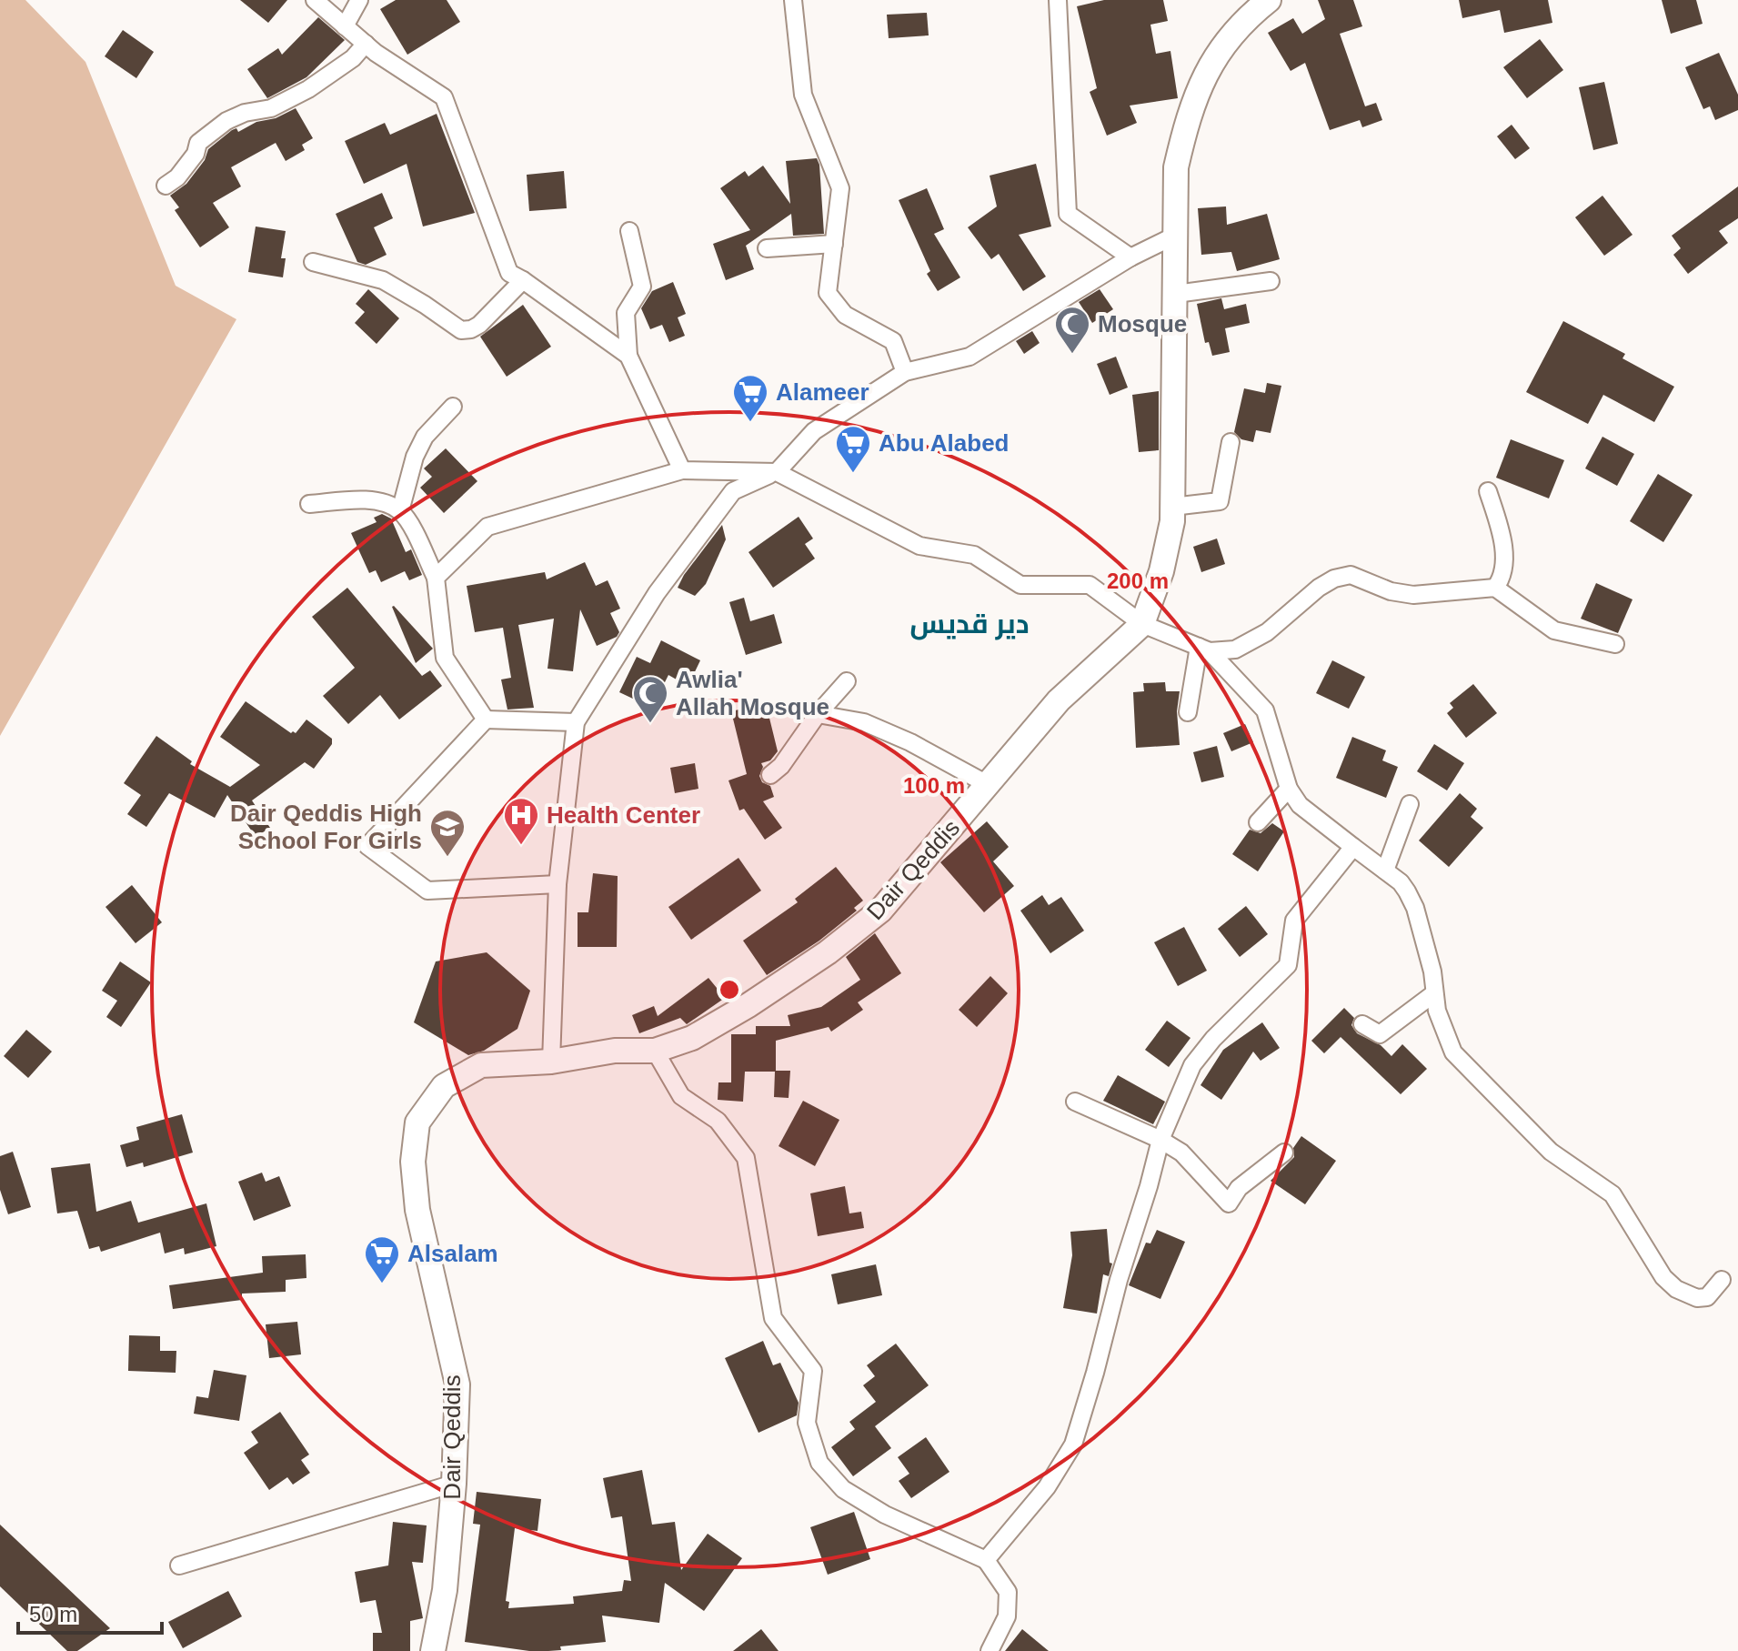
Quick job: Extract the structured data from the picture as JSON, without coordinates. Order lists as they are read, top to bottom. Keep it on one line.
{"streets":{"main road":["Dair Qeddis"]},"districts":["دير قديس"],"places":{"mosque":["Mosque","Awlia' Allah Mosque"],"supermarket":["Alameer","Abu Alabed","Alsalam"],"hospital":["Health Center"],"school or university":["Dair Qeddis High School For Girls"]},"scale_bar":"50 m","rings":["200 m","100 m"]}
